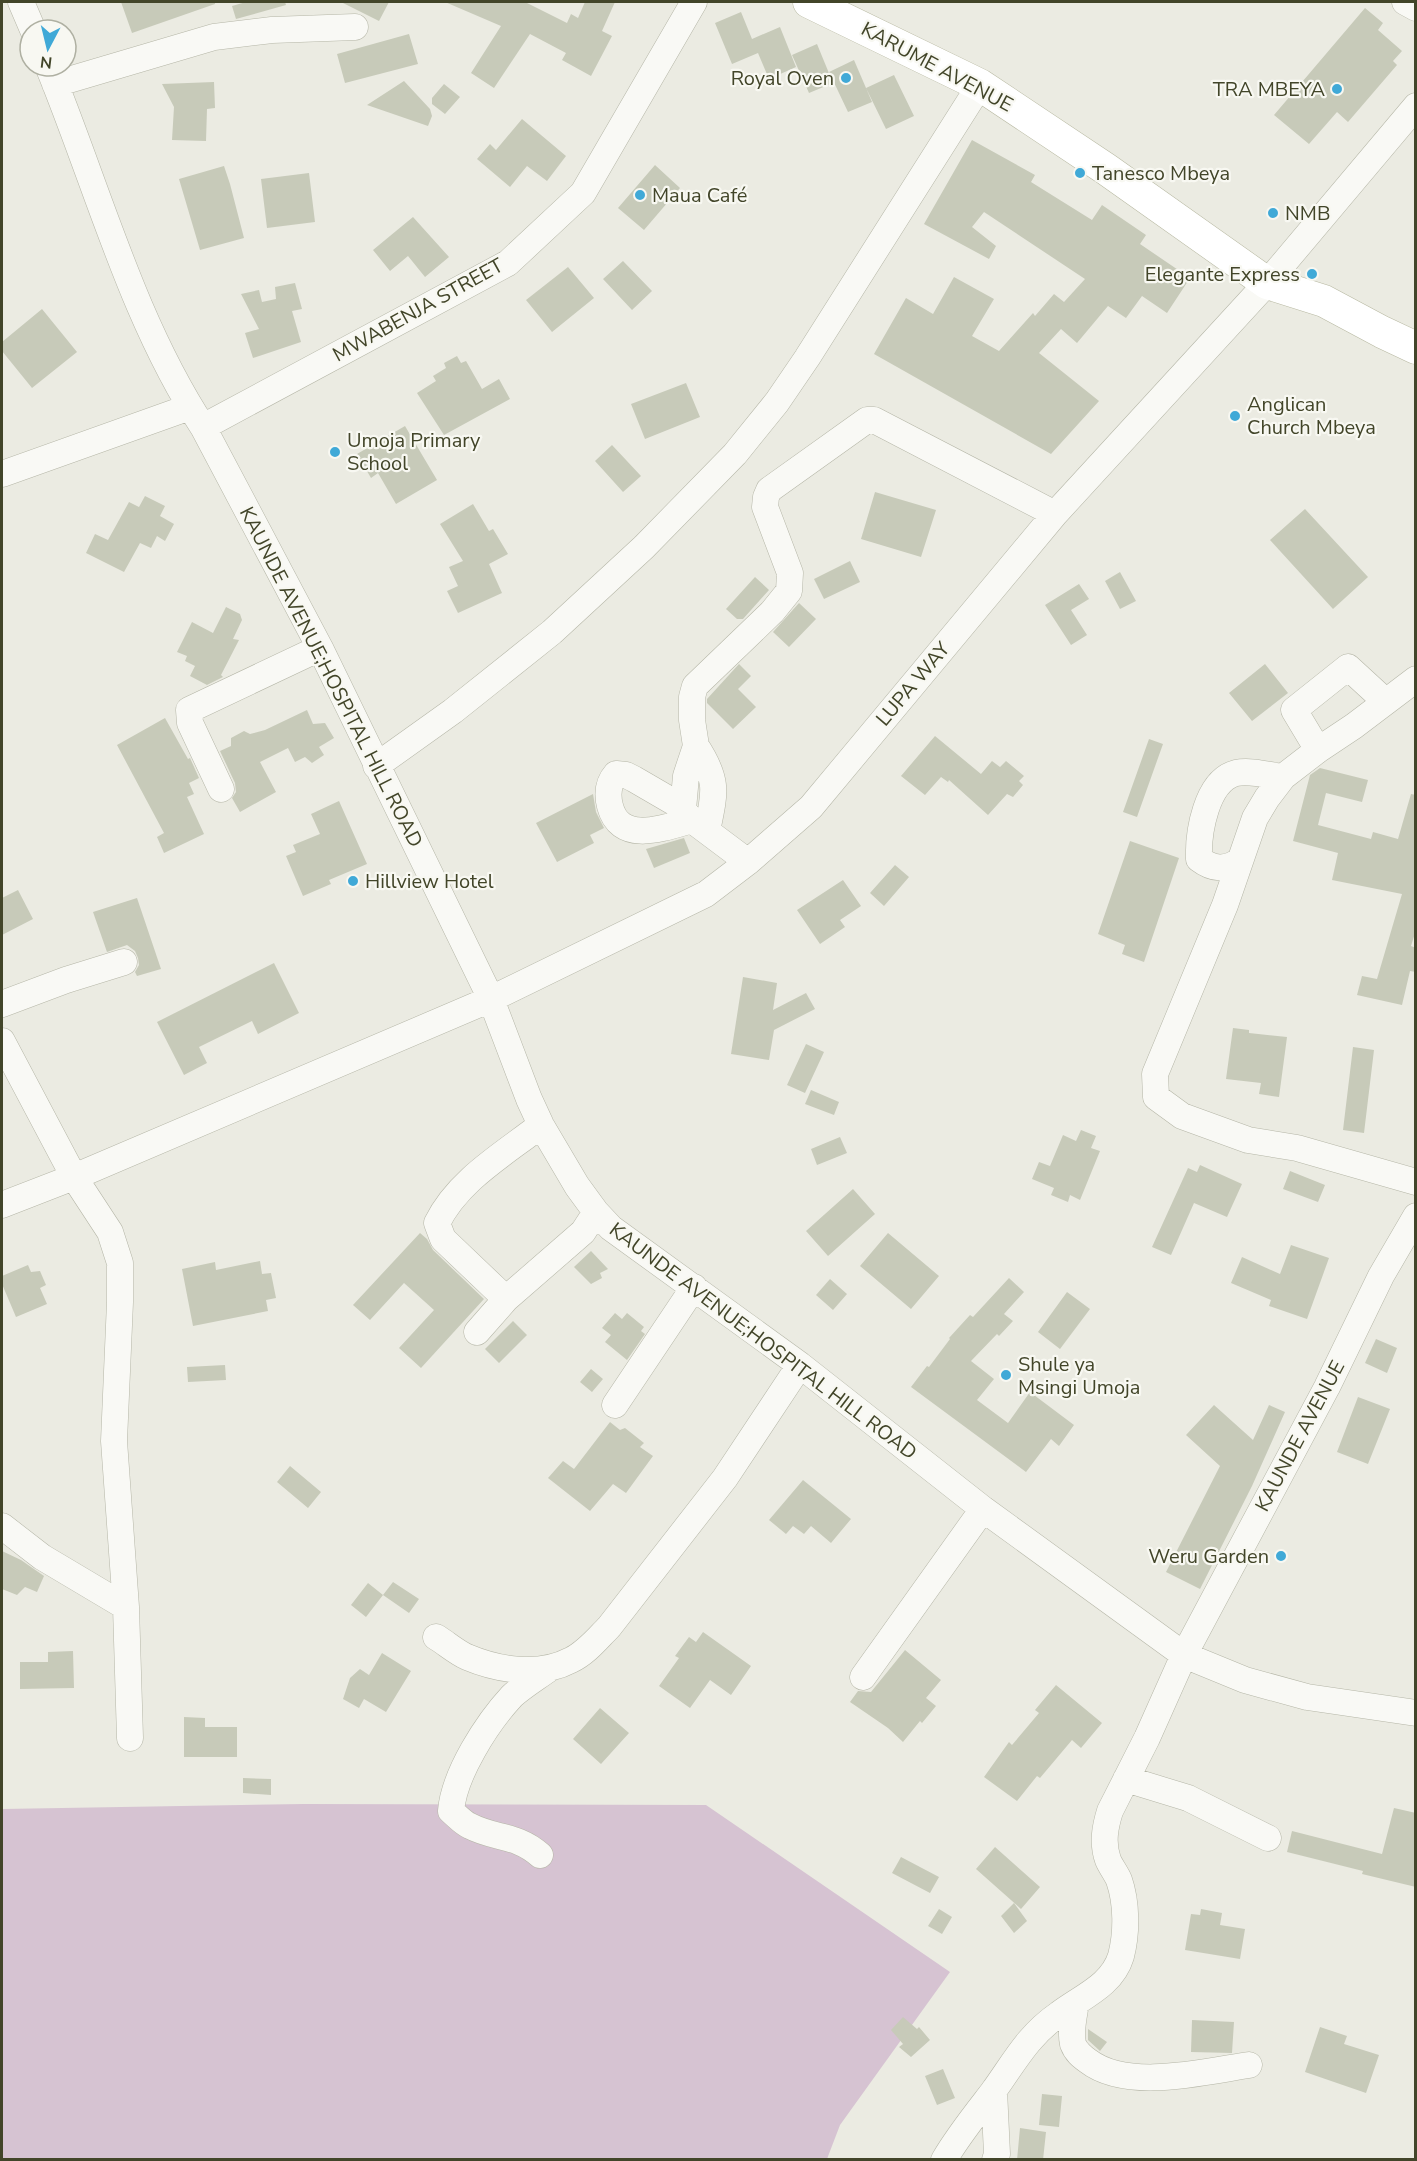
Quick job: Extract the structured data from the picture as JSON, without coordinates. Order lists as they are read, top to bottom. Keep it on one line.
{"streets":{"main road":["KARUME AVENUE"],"street":["MWABENJA STREET","KAUNDE AVENUE;HOSPITAL HILL ROAD","LUPA WAY","KAUNDE AVENUE"]},"crossings":[["KARUME AVENUE","LUPA WAY"],["MWABENJA STREET","KAUNDE AVENUE;HOSPITAL HILL ROAD"],["KAUNDE AVENUE;HOSPITAL HILL ROAD","LUPA WAY"],["KAUNDE AVENUE;HOSPITAL HILL ROAD","KAUNDE AVENUE"]],"places":["Royal Oven","TRA MBEYA","Tanesco Mbeya","Maua Café","NMB","Elegante Express","Anglican Church Mbeya","Umoja Primary School","Hillview Hotel","Shule ya Msingi Umoja","Weru Garden"],"north":"bottom"}
